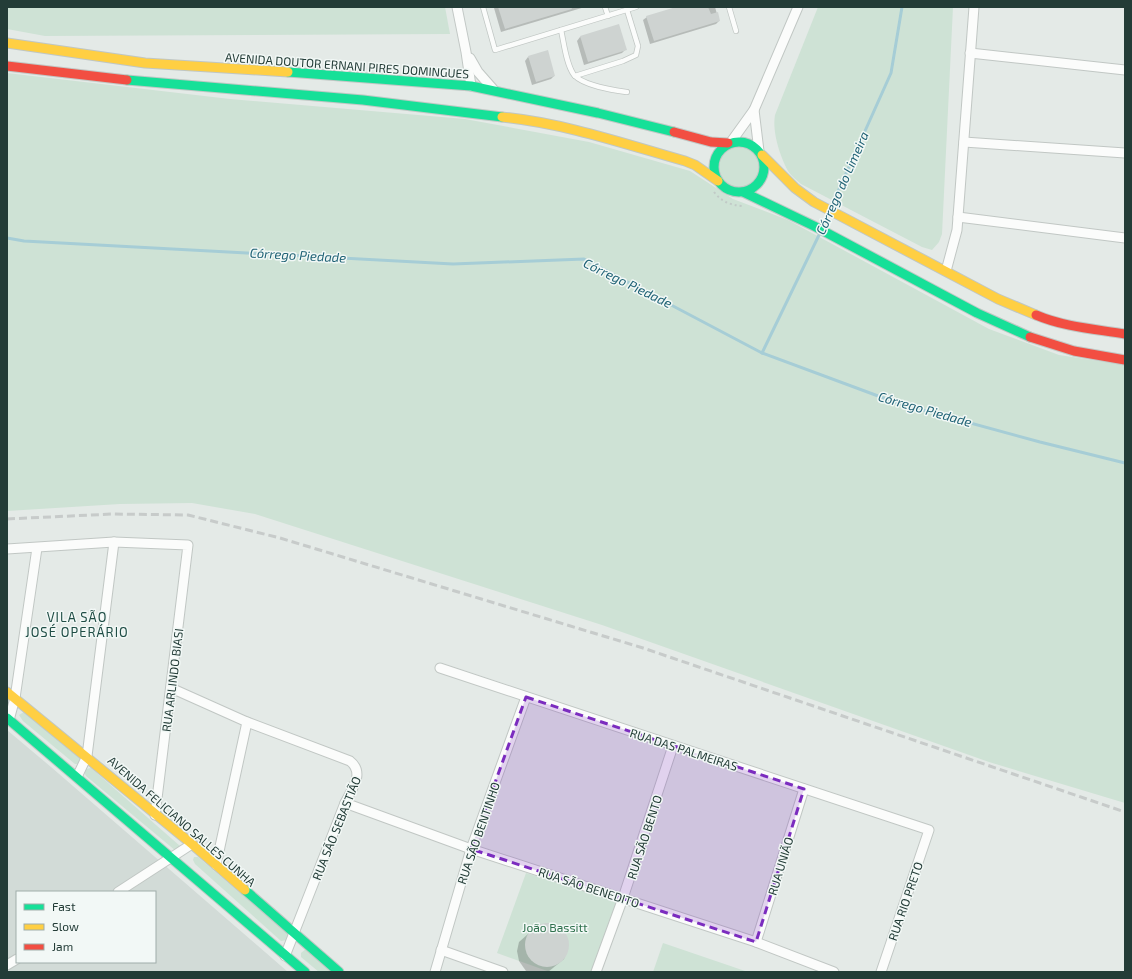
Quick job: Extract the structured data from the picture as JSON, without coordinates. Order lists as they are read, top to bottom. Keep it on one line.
{"streets":{"main road":["AVENIDA DOUTOR ERNANI PIRES DOMINGUES","AVENIDA FELICIANO SALLES CUNHA"],"street":["RUA ARLINDO BIASI","RUA DAS PALMEIRAS","RUA SÃO SEBASTIÃO","RUA SÃO BENTINHO","RUA SÃO BENTO","RUA UNIÃO","RUA SÃO BENEDITO","RUA RIO PRETO"]},"crossings":[["RUA ARLINDO BIASI","AVENIDA FELICIANO SALLES CUNHA"],["RUA DAS PALMEIRAS","RUA SÃO BENTINHO"],["RUA DAS PALMEIRAS","RUA SÃO BENTO"],["RUA DAS PALMEIRAS","RUA UNIÃO"],["RUA DAS PALMEIRAS","RUA RIO PRETO"],["AVENIDA FELICIANO SALLES CUNHA","RUA SÃO SEBASTIÃO"],["RUA SÃO SEBASTIÃO","RUA SÃO BENEDITO"],["RUA SÃO BENTINHO","RUA SÃO BENEDITO"],["RUA SÃO BENTO","RUA SÃO BENEDITO"],["RUA UNIÃO","RUA SÃO BENEDITO"]],"districts":["VILA SÃO JOSÉ OPERÁRIO"],"water":["Córrego do Limeira","Córrego Piedade"],"parks":["João Bassitt"],"legend":["Fast","Slow","Jam"]}
